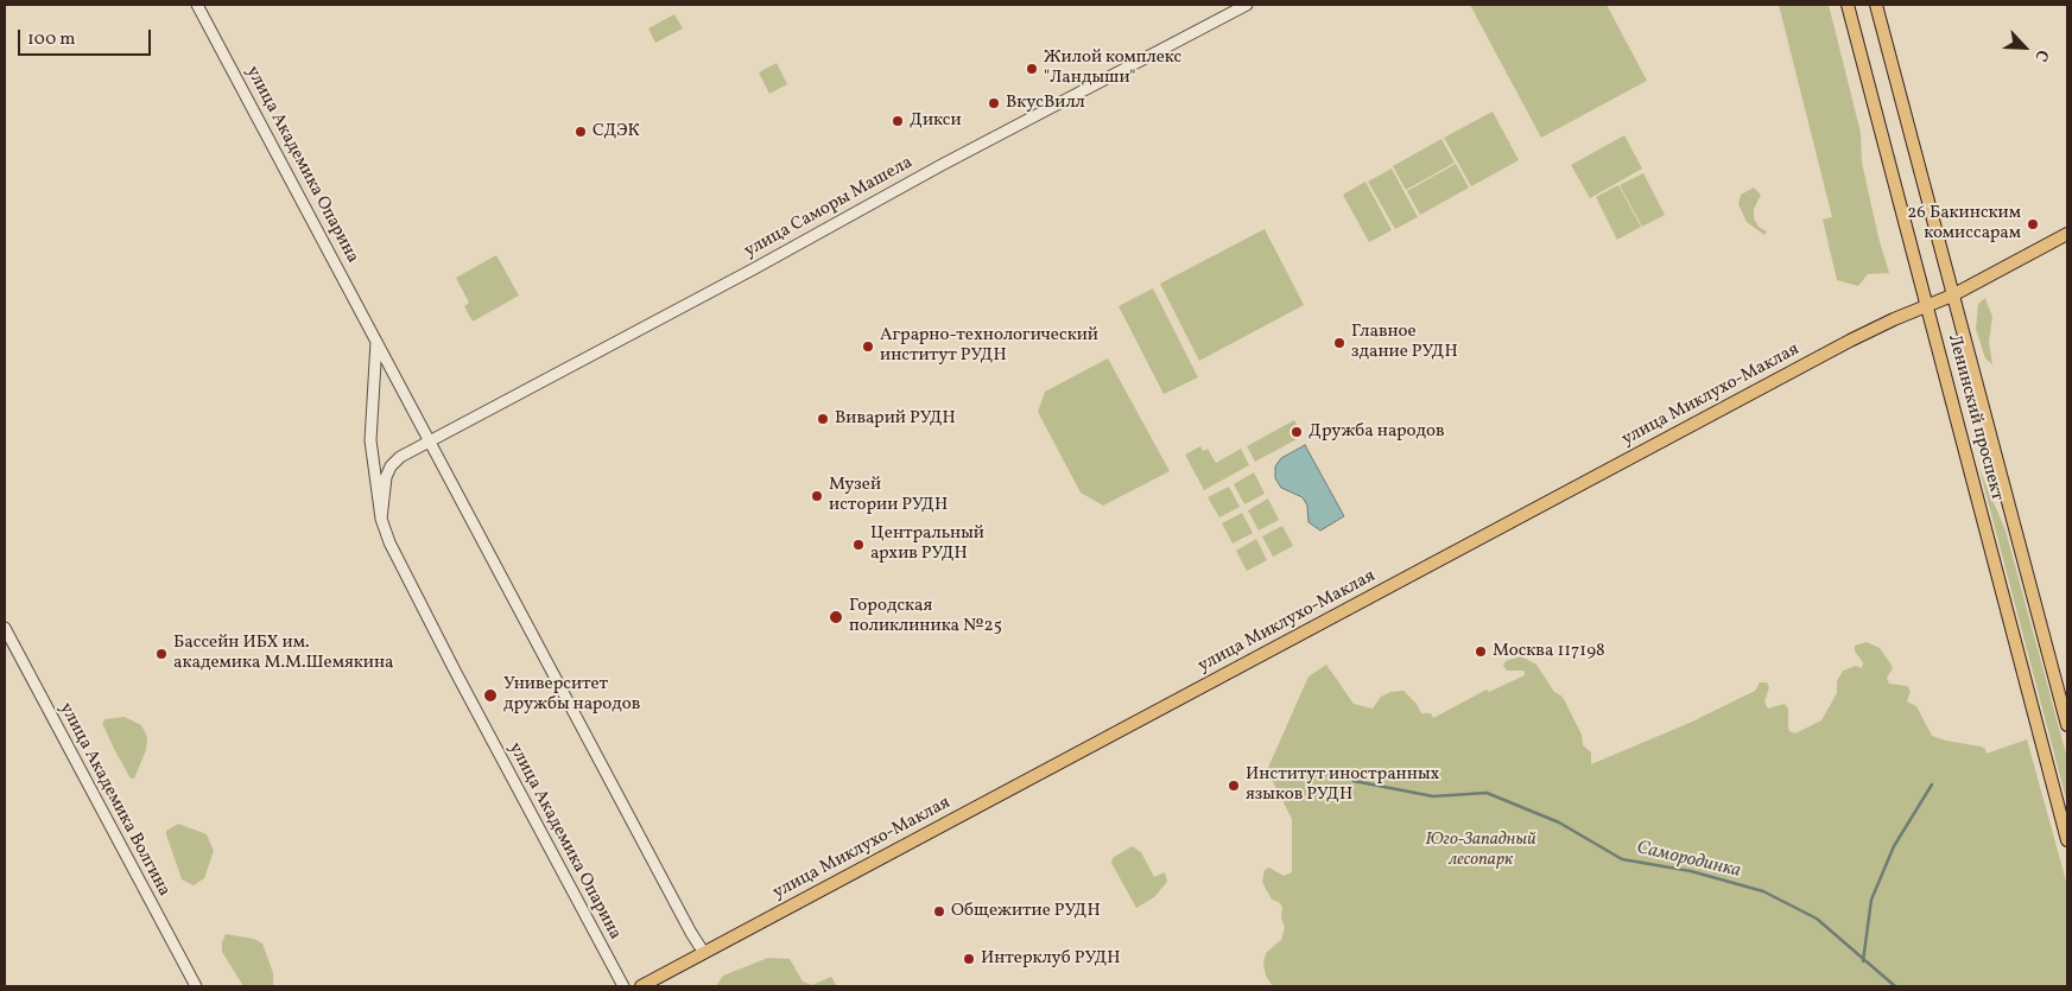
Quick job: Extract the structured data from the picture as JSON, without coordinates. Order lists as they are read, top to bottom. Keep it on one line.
{"streets":{"main road":["улица Миклухо-Маклая","Ленинский проспект"],"street":["улица Академика Опарина","улица Саморы Машела","улица Академика Волгина"]},"crossings":[["улица Академика Опарина","улица Саморы Машела"],["улица Академика Опарина","улица Миклухо-Маклая"],["улица Миклухо-Маклая","Ленинский проспект"]],"water":["Самородинка"],"parks":["Юго-Западный лесопарк"],"places":["Жилой комплекс \"Ландыши\"","ВкусВилл","Дикси","СДЭК","26 Бакинским комиссарам","Главное здание РУДН","Аграрно-технологический институт РУДН","Виварий РУДН","Дружба народов","Музей истории РУДН","Центральный архив РУДН","Городская поликлиника №25","Москва 117198","Бассейн ИБХ им. академика М.М.Шемякина","Университет дружбы народов","Институт иностранных языков РУДН","Общежитие РУДН","Интерклуб РУДН"],"scale_bar":"100 m","north":"bottom right"}
